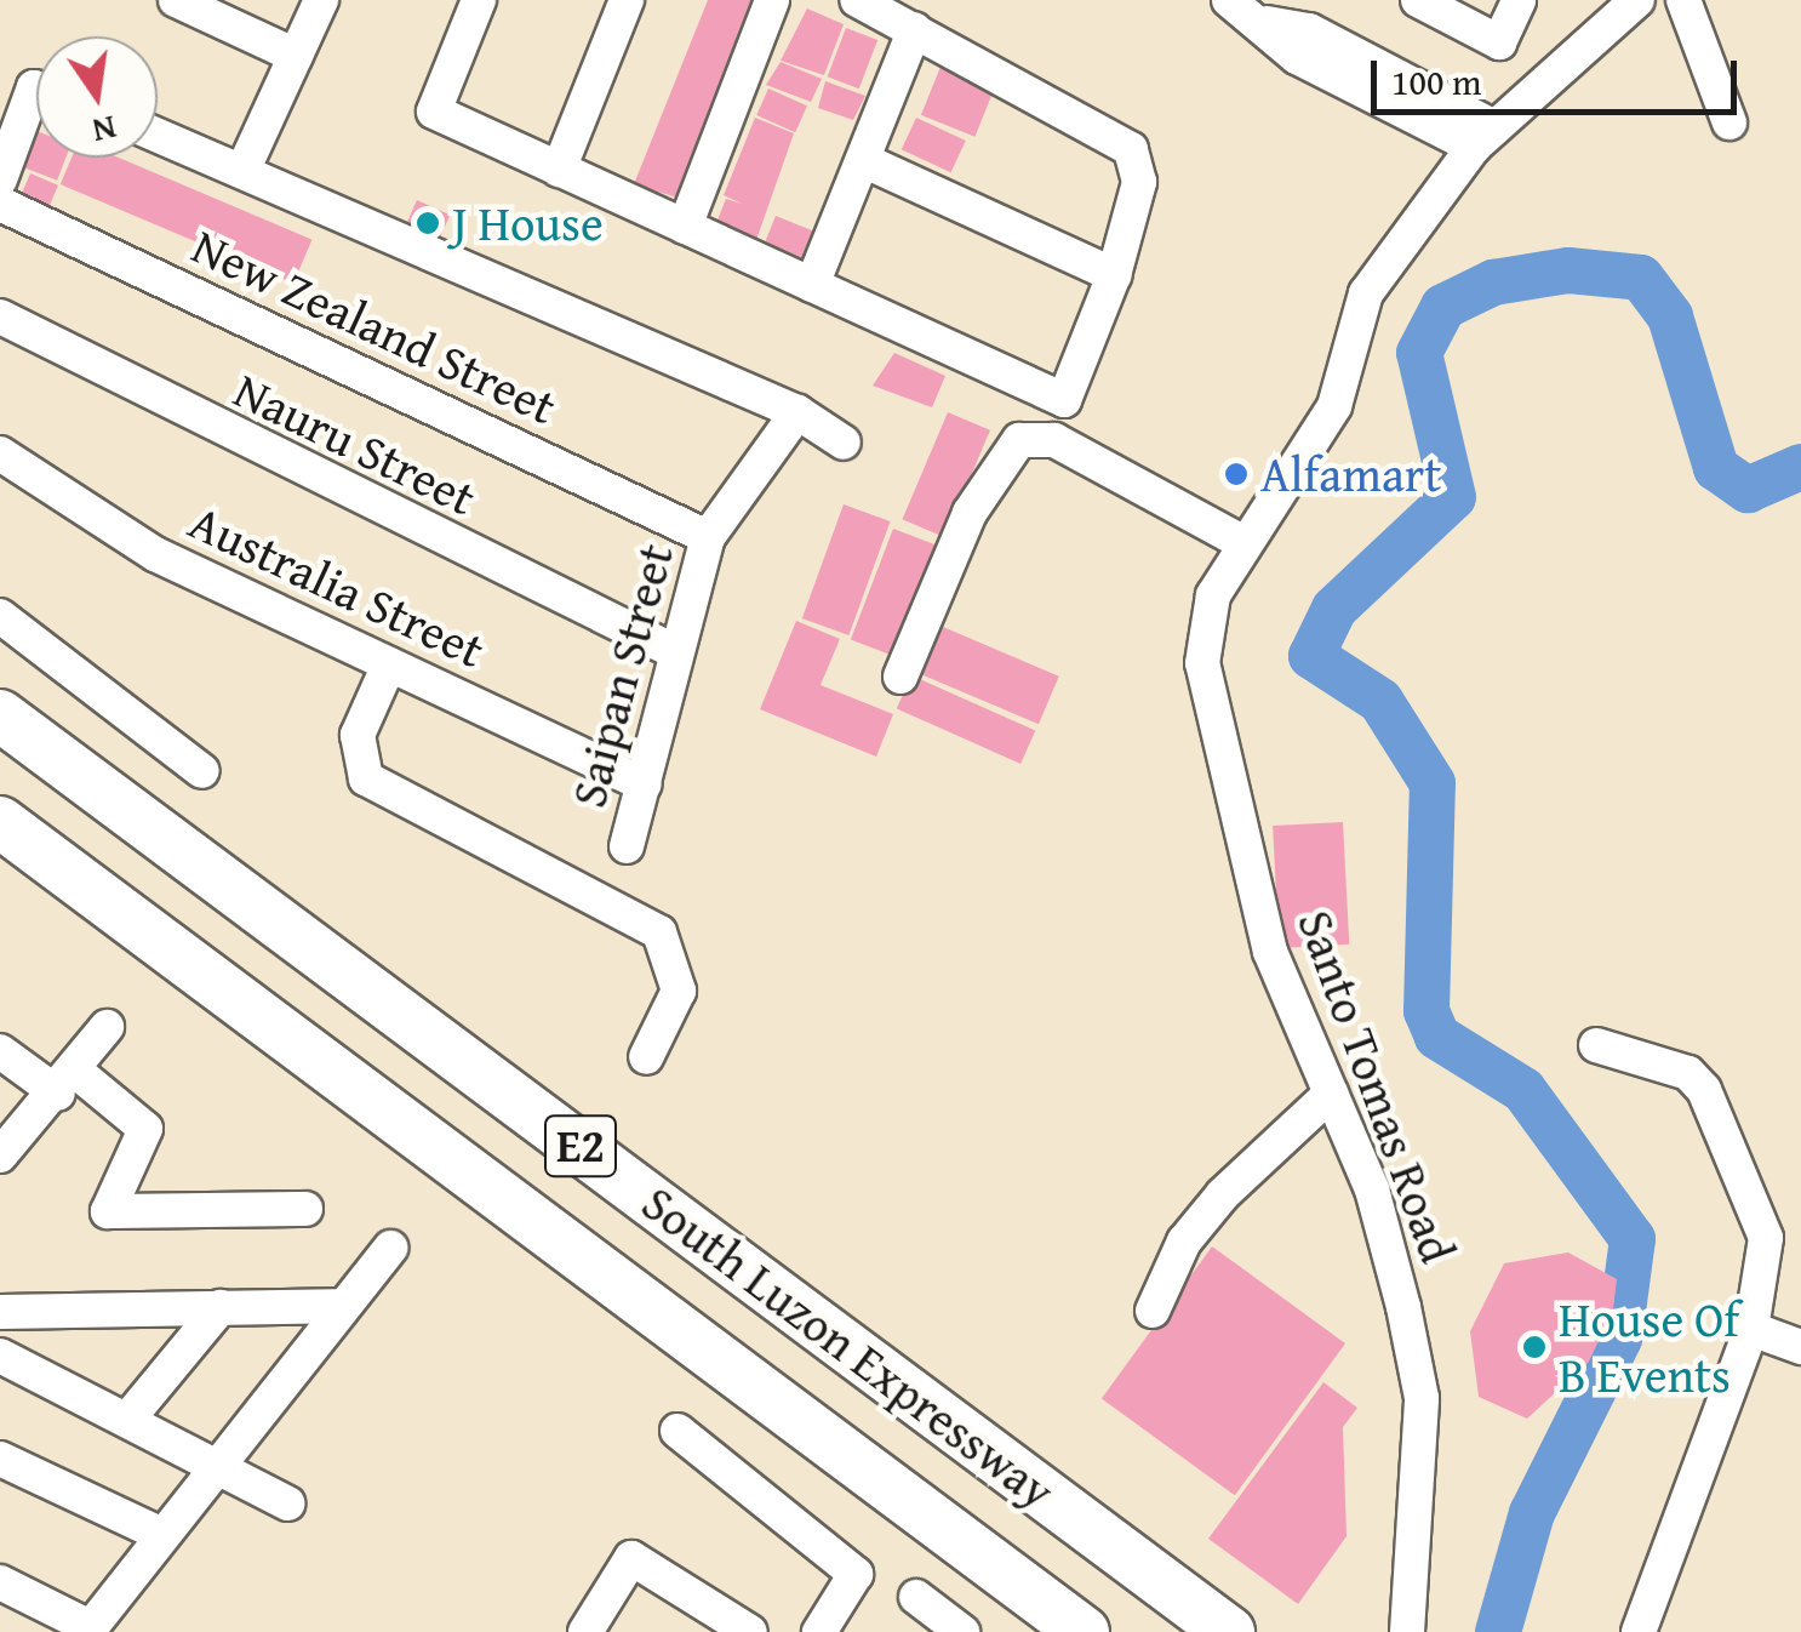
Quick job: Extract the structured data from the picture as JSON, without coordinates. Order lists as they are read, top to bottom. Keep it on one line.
{"streets":{"highway":["E2","South Luzon Expressway"],"street":["New Zealand Street","Nauru Street","Australia Street","Saipan Street","Santo Tomas Road"]},"crossings":[["New Zealand Street","Saipan Street"],["Nauru Street","Saipan Street"],["Australia Street","Saipan Street"]],"places":["J House","Alfamart","House Of B Events"],"scale_bar":"100 m","north":"bottom"}
